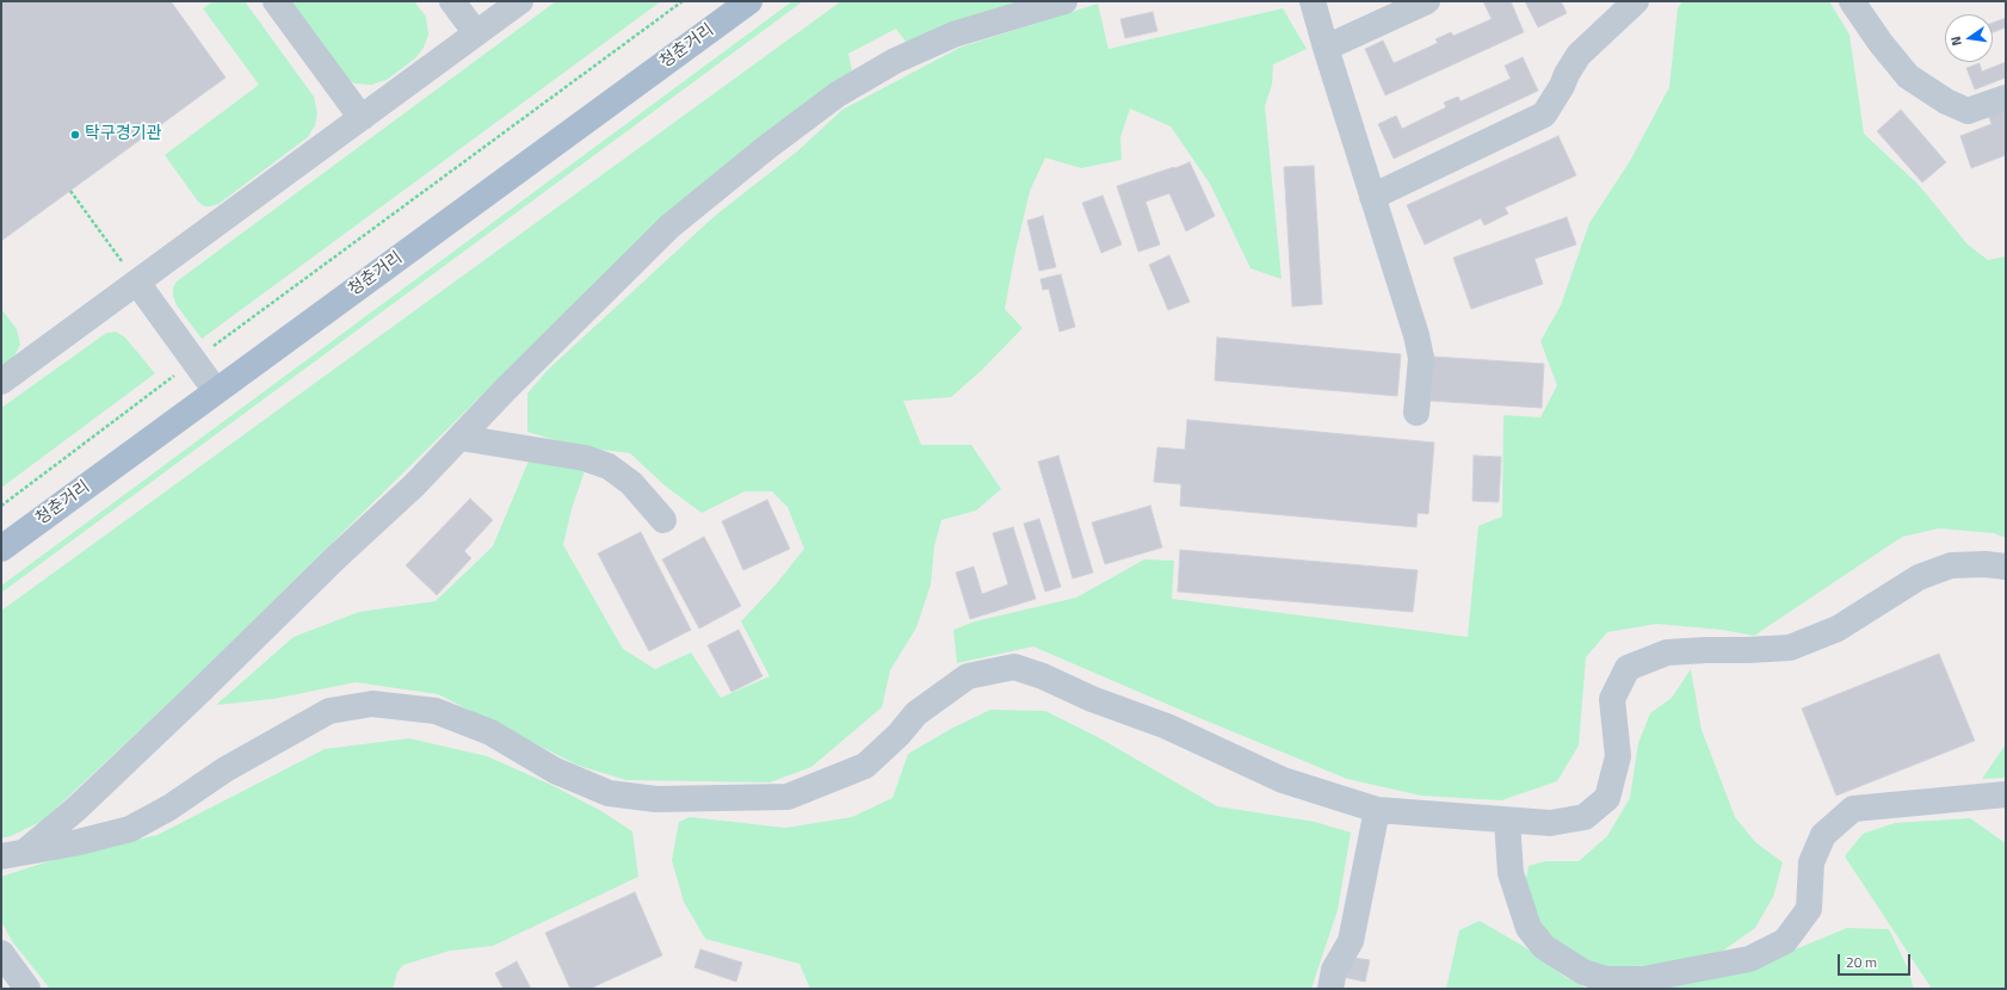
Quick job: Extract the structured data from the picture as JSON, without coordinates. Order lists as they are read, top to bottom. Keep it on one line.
{"streets":{"main road":["청춘거리"]},"places":["탁구경기관"],"scale_bar":"20 m","north":"left"}
